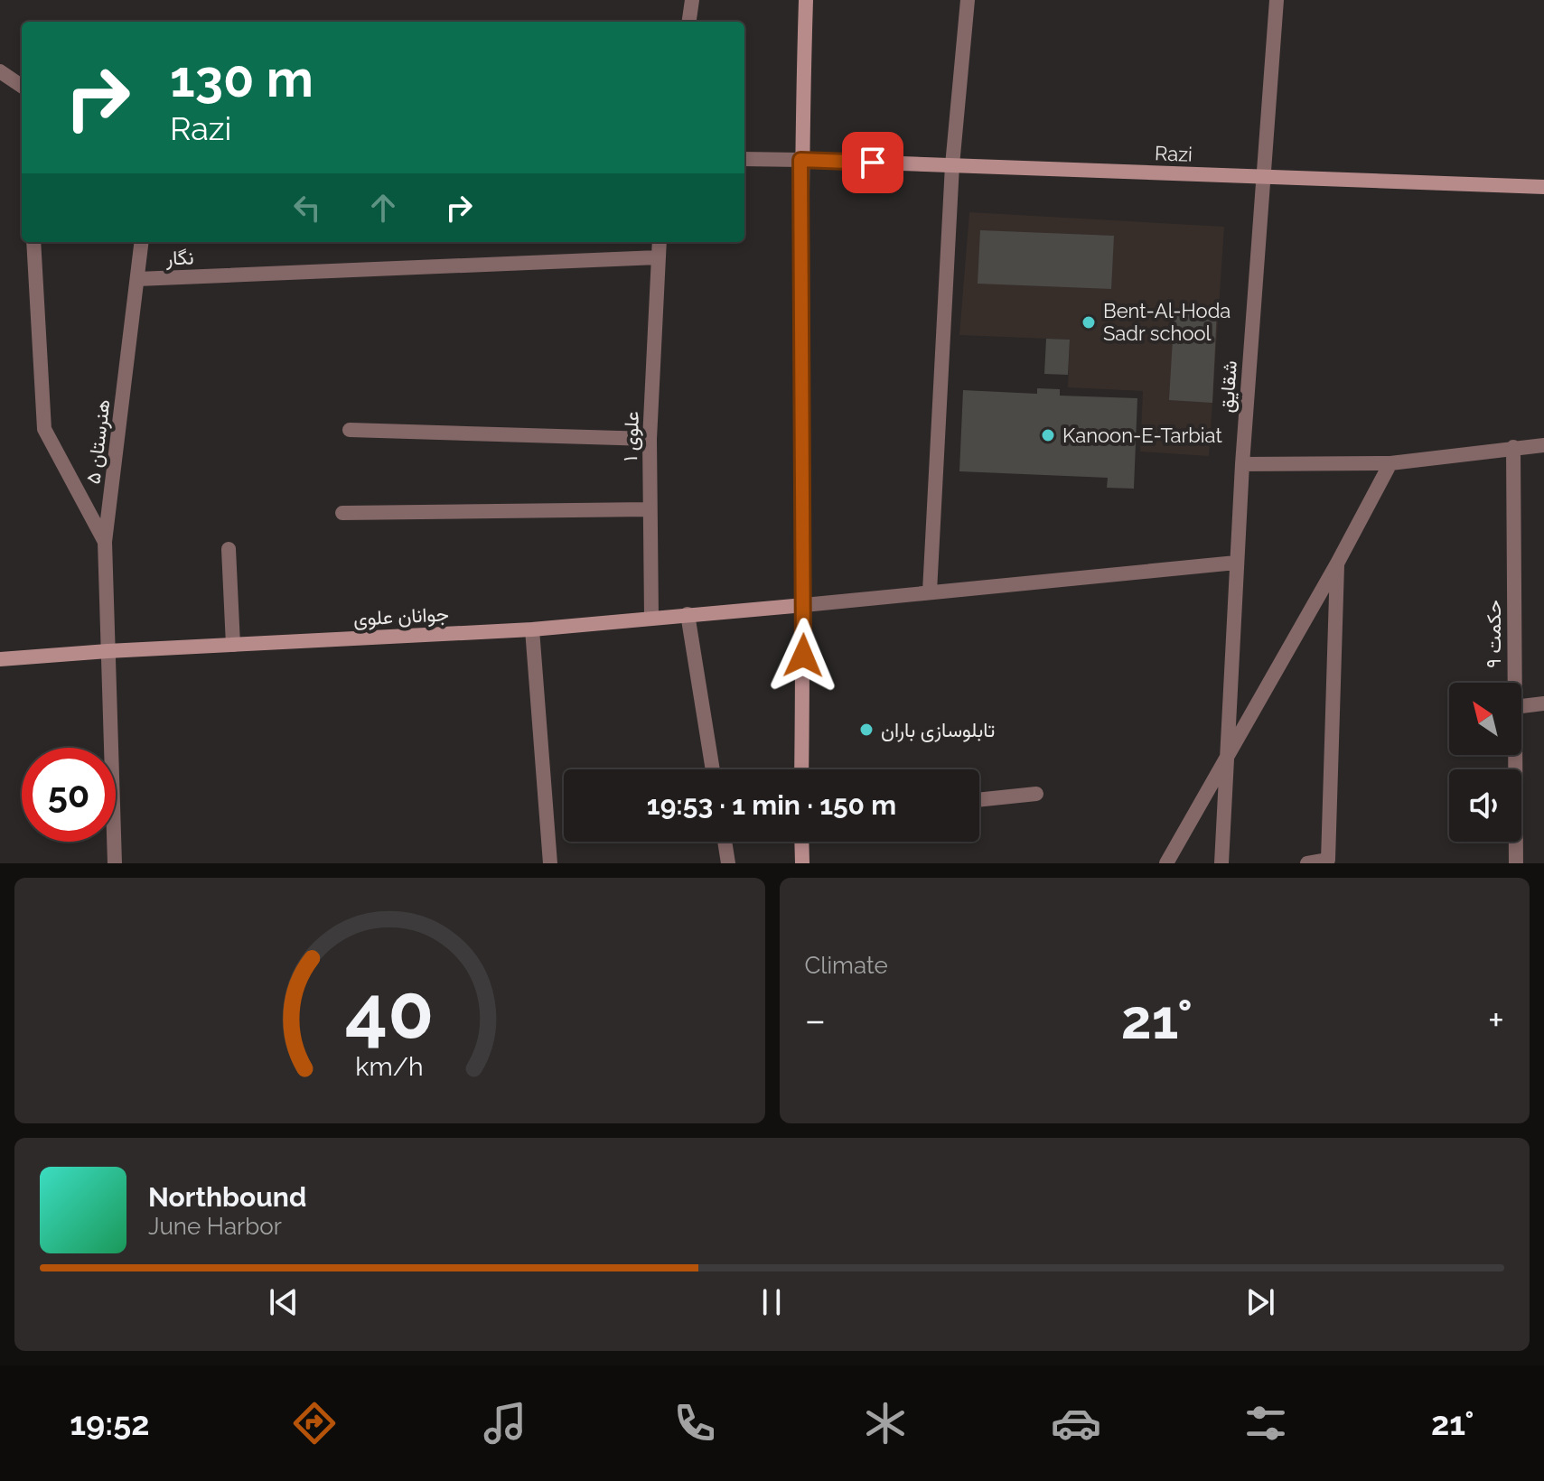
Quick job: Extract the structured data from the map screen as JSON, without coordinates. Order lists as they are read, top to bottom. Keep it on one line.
{"streets":{"street":["Razi","نگار","شقایق","علوی ۱","هنرستان ۵","جوانان علوی","حکمت ۹"]},"crossings":[["Razi","شقایق"],["نگار","علوی ۱"],["نگار","هنرستان ۵"],["علوی ۱","جوانان علوی"],["هنرستان ۵","جوانان علوی"]],"places":["Bent-Al-Hoda Sadr school","Kanoon-E-Tarbiat","تابلوسازی باران"],"north":"top left","page":{"turn":["130 m","Razi"],"limit":"50","trip":"19:53 · 1 min · 150 m","tile":"Climate","heat":["−","21°","+"],"song":["Northbound","June Harbor"],"tabs":["19:52","21°"],"gauge":["40","km/h"]}}
